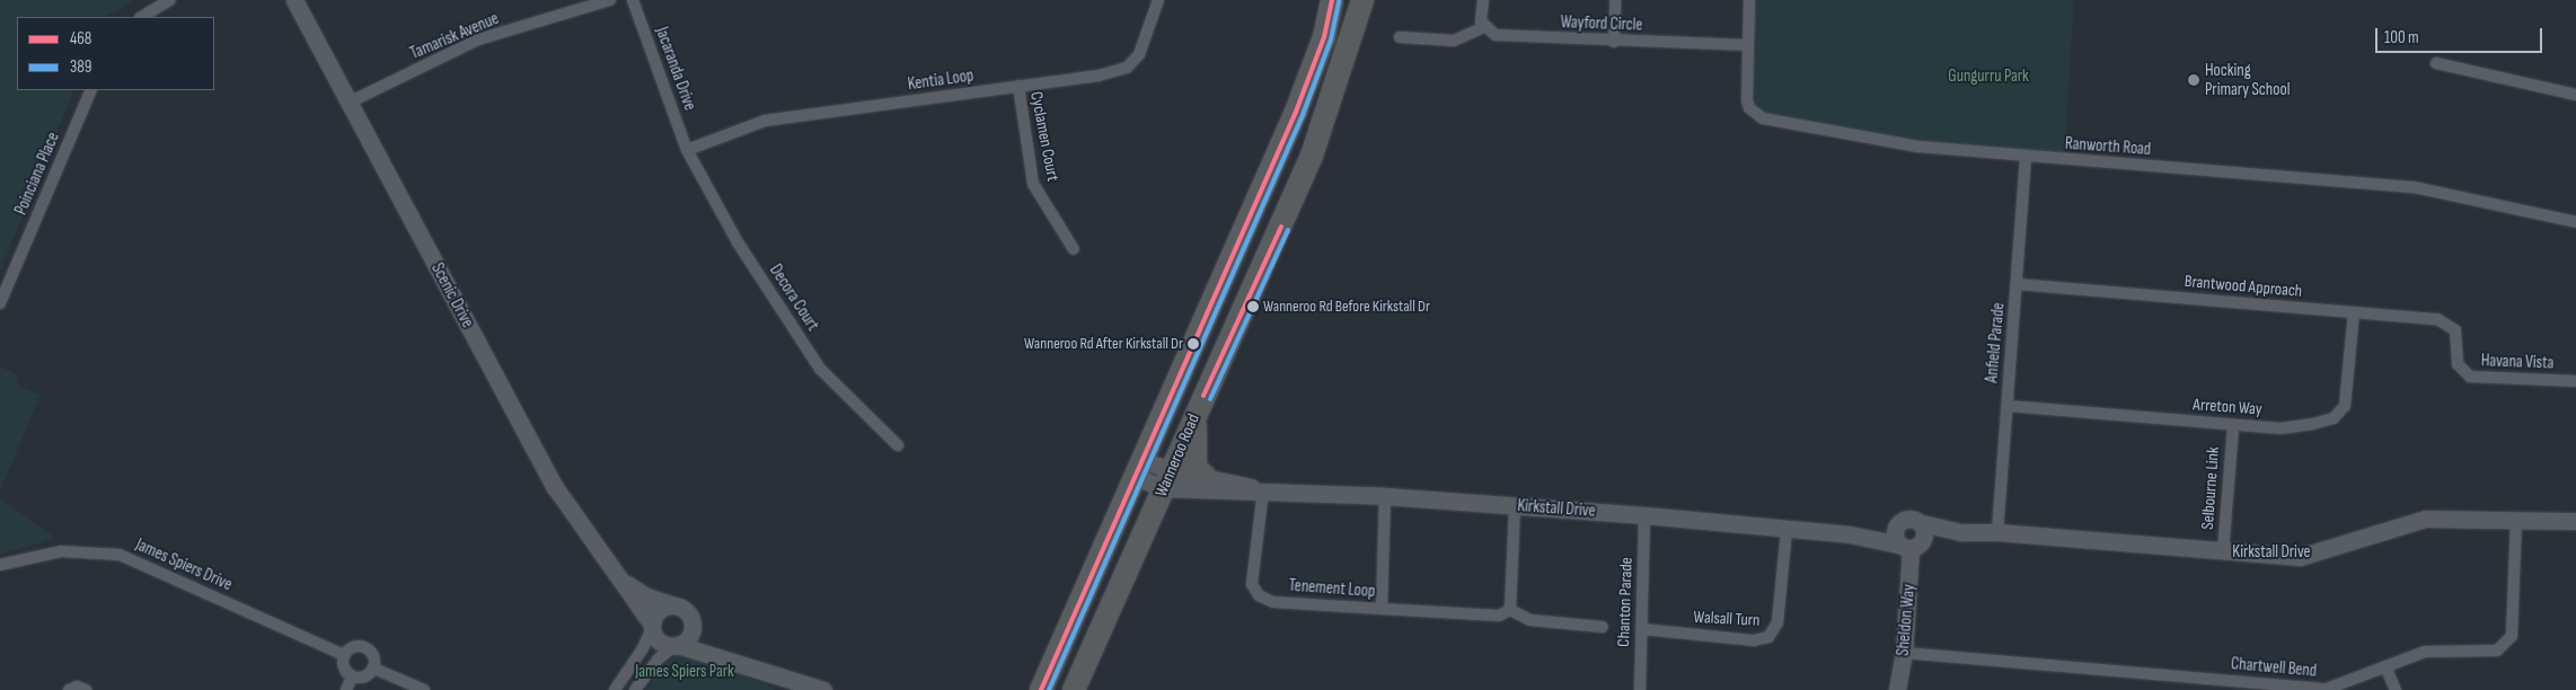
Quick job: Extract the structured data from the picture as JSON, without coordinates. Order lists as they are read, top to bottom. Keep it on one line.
{"streets":{"highway":["Wanneroo Road"],"street":["Wayford Circle","Tamarisk Avenue","Jacaranda Drive","Kentia Loop","Cyclamen Court","Ranworth Road","Poinciana Place","Brantwood Approach","Scenic Drive","Decora Court","Anfield Parade","Havana Vista","Arreton Way","Selbourne Link","Kirkstall Drive","James Spiers Drive","Tenement Loop","Chanton Parade","Walsall Turn","Sheldon Way","Chartwell Bend"]},"crossings":[["Wayford Circle","Ranworth Road"],["Tamarisk Avenue","Scenic Drive"],["Jacaranda Drive","Kentia Loop"],["Jacaranda Drive","Decora Court"],["Kentia Loop","Cyclamen Court"],["Kentia Loop","Decora Court"],["Ranworth Road","Anfield Parade"],["Brantwood Approach","Anfield Parade"],["Brantwood Approach","Havana Vista"],["Brantwood Approach","Arreton Way"],["Anfield Parade","Arreton Way"],["Anfield Parade","Kirkstall Drive"],["Arreton Way","Selbourne Link"],["Wanneroo Road","Kirkstall Drive"],["Selbourne Link","Kirkstall Drive"],["Kirkstall Drive","Tenement Loop"],["Kirkstall Drive","Chanton Parade"],["Kirkstall Drive","Walsall Turn"],["Kirkstall Drive","Sheldon Way"],["Kirkstall Drive","Chartwell Bend"],["Chanton Parade","Walsall Turn"],["Sheldon Way","Chartwell Bend"]],"parks":["Gungurru Park","James Spiers Park"],"places":["Hocking Primary School","Wanneroo Rd Before Kirkstall Dr","Wanneroo Rd After Kirkstall Dr"],"lines":["transit line 468","transit line 389"],"legend":["468","389"],"scale_bar":"100 m"}
